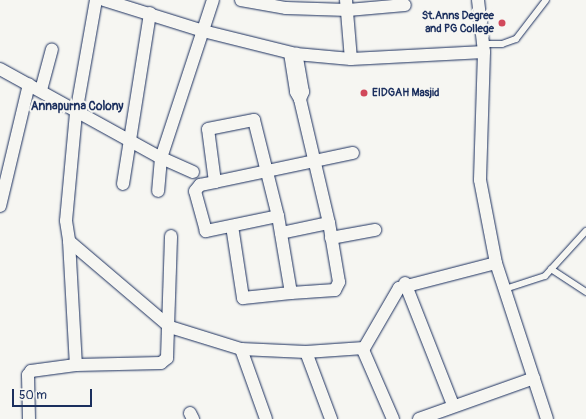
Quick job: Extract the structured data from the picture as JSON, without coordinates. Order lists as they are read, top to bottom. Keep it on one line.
{"districts":["Annapurna Colony"],"places":["St.Anns Degree and PG College","EIDGAH Masjid"],"scale_bar":"50 m"}
